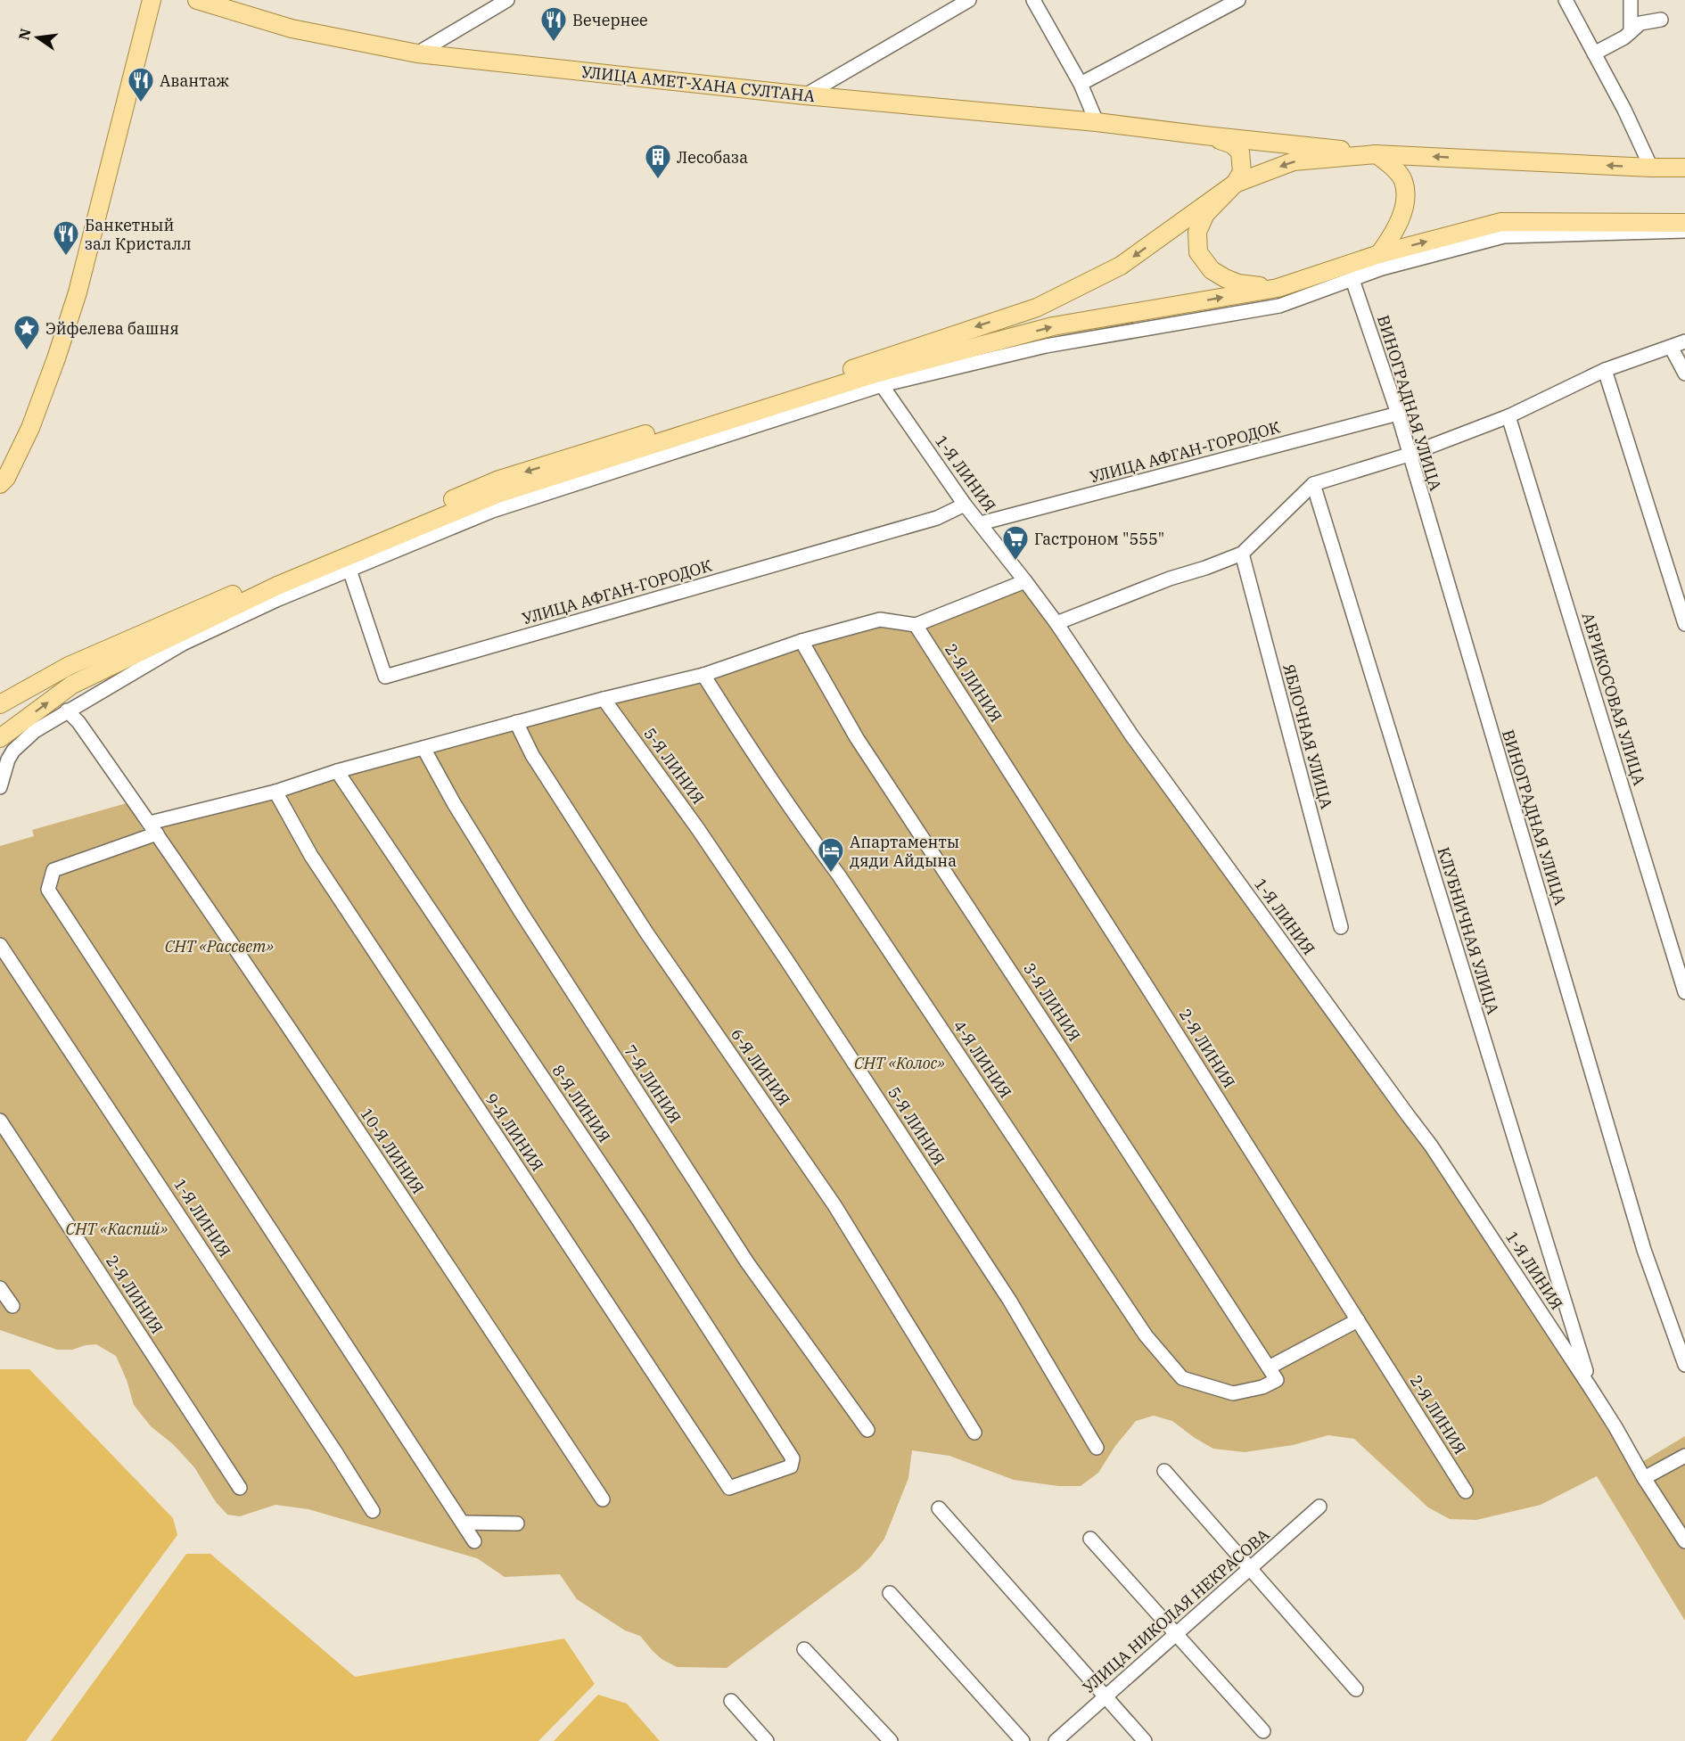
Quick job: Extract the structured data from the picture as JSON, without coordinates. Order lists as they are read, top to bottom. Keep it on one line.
{"streets":{"main road":["УЛИЦА АМЕТ-ХАНА СУЛТАНА"],"street":["ВИНОГРАДНАЯ УЛИЦА","УЛИЦА АФГАН-ГОРОДОК","1-Я ЛИНИЯ","2-Я ЛИНИЯ","АБРИКОСОВАЯ УЛИЦА","ЯБЛОЧНАЯ УЛИЦА","5-Я ЛИНИЯ","КЛУБНИЧНАЯ УЛИЦА","3-Я ЛИНИЯ","4-Я ЛИНИЯ","6-Я ЛИНИЯ","7-Я ЛИНИЯ","8-Я ЛИНИЯ","9-Я ЛИНИЯ","10-Я ЛИНИЯ","УЛИЦА НИКОЛАЯ НЕКРАСОВА"]},"crossings":[["ВИНОГРАДНАЯ УЛИЦА","УЛИЦА АФГАН-ГОРОДОК"],["УЛИЦА АФГАН-ГОРОДОК","1-Я ЛИНИЯ"],["1-Я ЛИНИЯ","КЛУБНИЧНАЯ УЛИЦА"],["3-Я ЛИНИЯ","4-Я ЛИНИЯ"],["8-Я ЛИНИЯ","9-Я ЛИНИЯ"]],"parks":["СНТ «Рассвет»","СНТ «Колос»","СНТ «Каспий»"],"places":{"restaurant":["Вечернее","Авантаж","Банкетный зал Кристалл"],"building":["Лесобаза"],"place":["Эйфелева башня"],"supermarket":["Гастроном \"555\""],"hotel":["Апартаменты дяди Айдына"]},"north":"left"}
